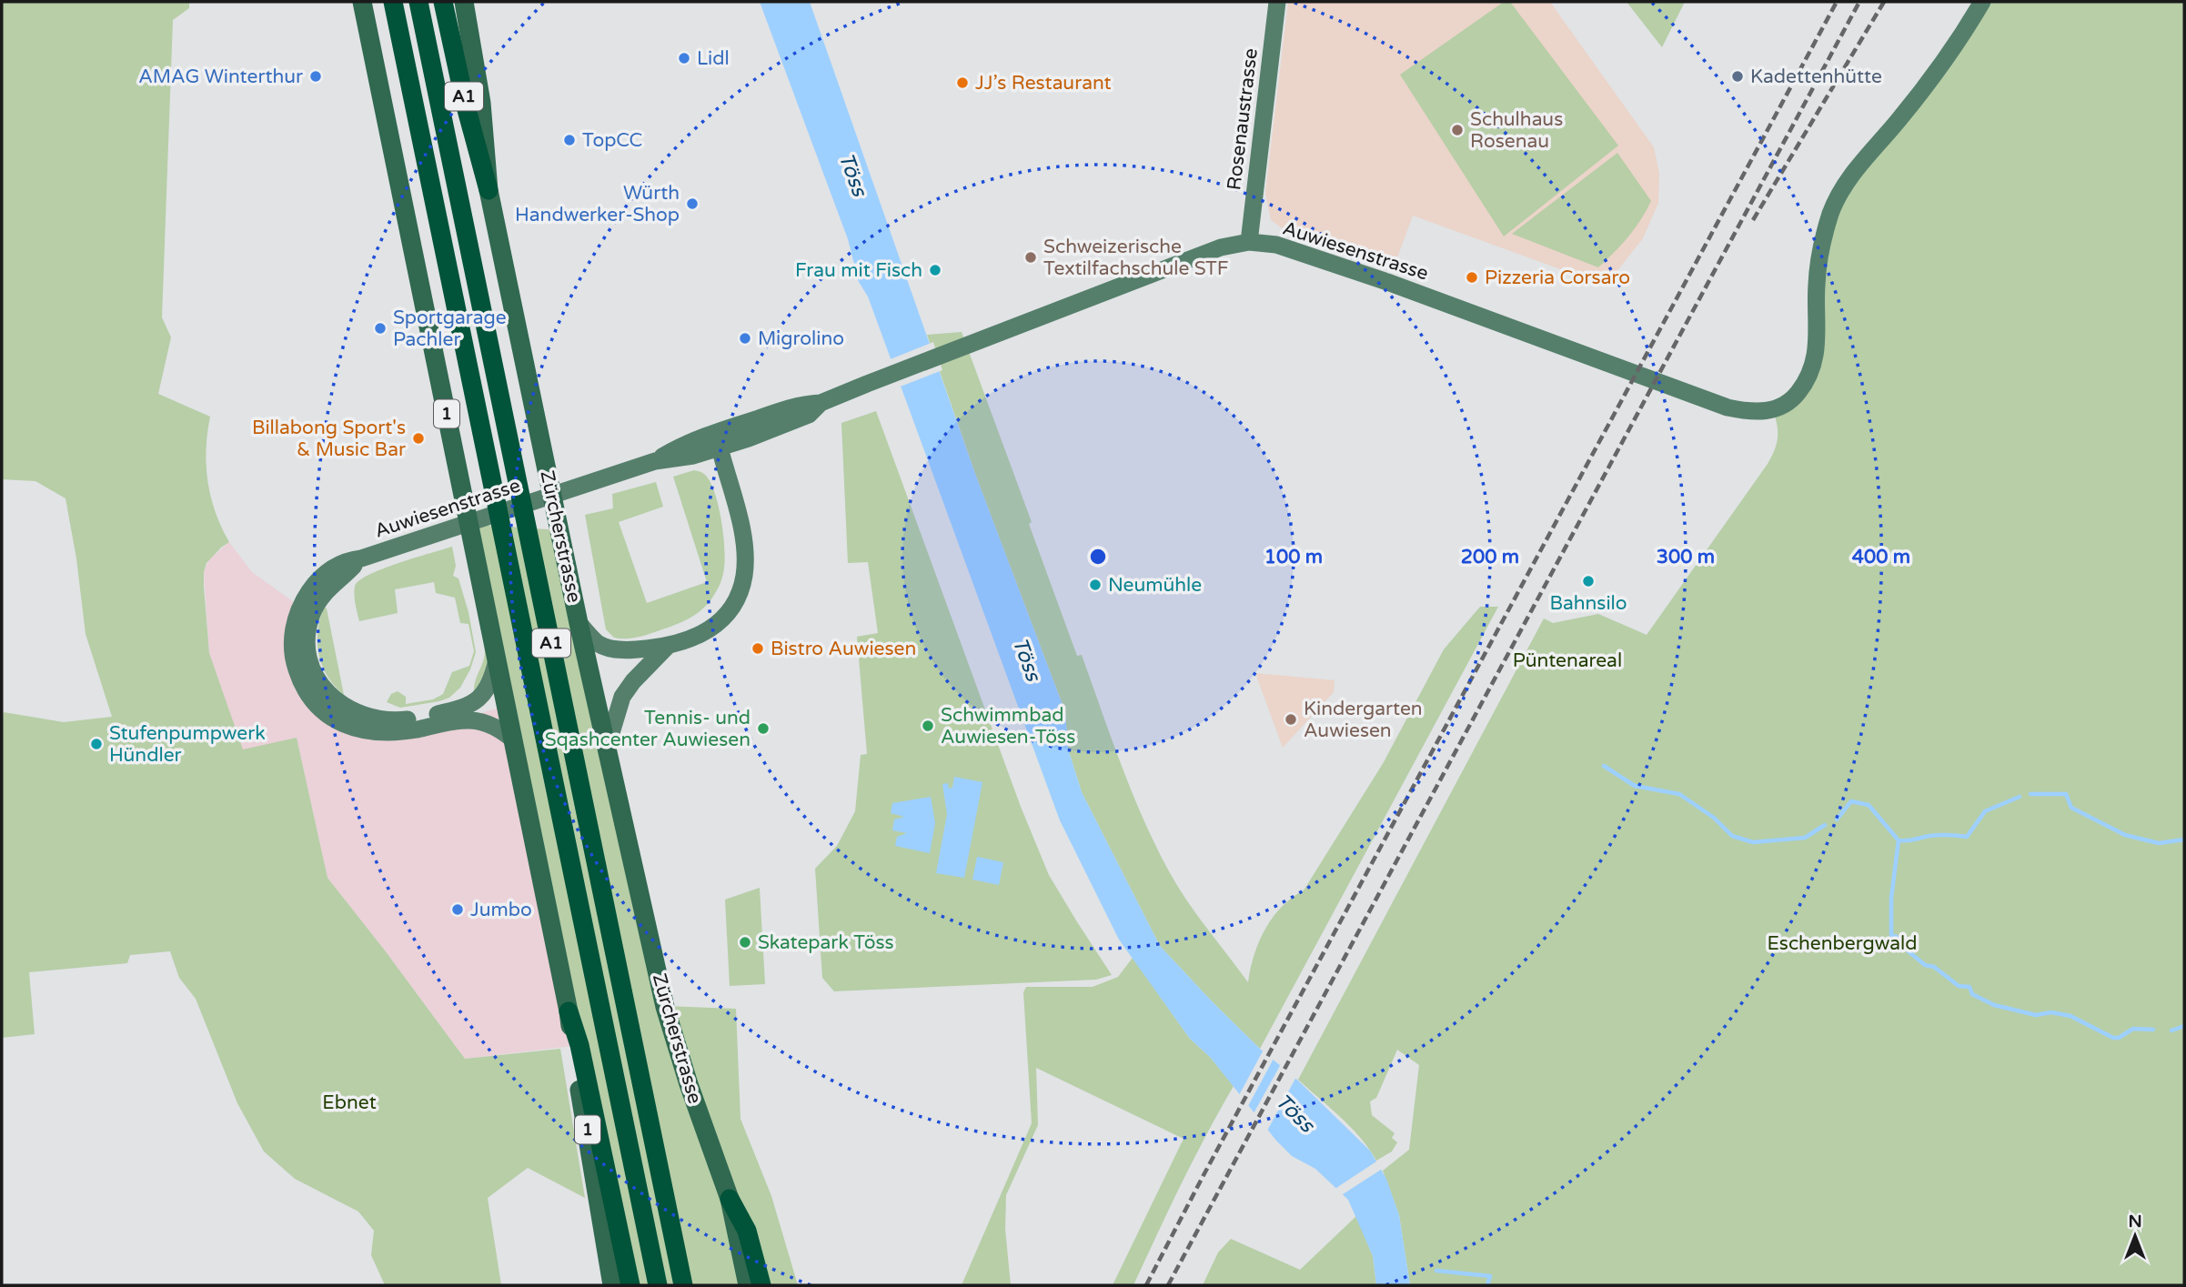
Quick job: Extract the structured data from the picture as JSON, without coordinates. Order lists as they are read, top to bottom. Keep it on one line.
{"streets":{"highway":["A1"],"main road":["Rosenaustrasse","Auwiesenstrasse","1","Zürcherstrasse"]},"crossings":[["A1","Zürcherstrasse"],["Rosenaustrasse","Auwiesenstrasse"],["Auwiesenstrasse","1"]],"water":["Töss"],"parks":["Püntenareal","Eschenbergwald","Ebnet"],"places":["Lidl","AMAG Winterthur","Kadettenhütte","JJ’s Restaurant","Schulhaus Rosenau","TopCC","Würth Handwerker-Shop","Schweizerische Textilfachschule STF","Frau mit Fisch","Pizzeria Corsaro","Sportgarage Pachler","Migrolino","Billabong Sport's & Music Bar","Bahnsilo","Neumühle","Bistro Auwiesen","Kindergarten Auwiesen","Schwimmbad Auwiesen-Töss","Tennis- und Sqashcenter Auwiesen","Stufenpumpwerk Hündler","Jumbo","Skatepark Töss"],"north":"top","rings":["100 m","200 m","300 m","400 m"]}
